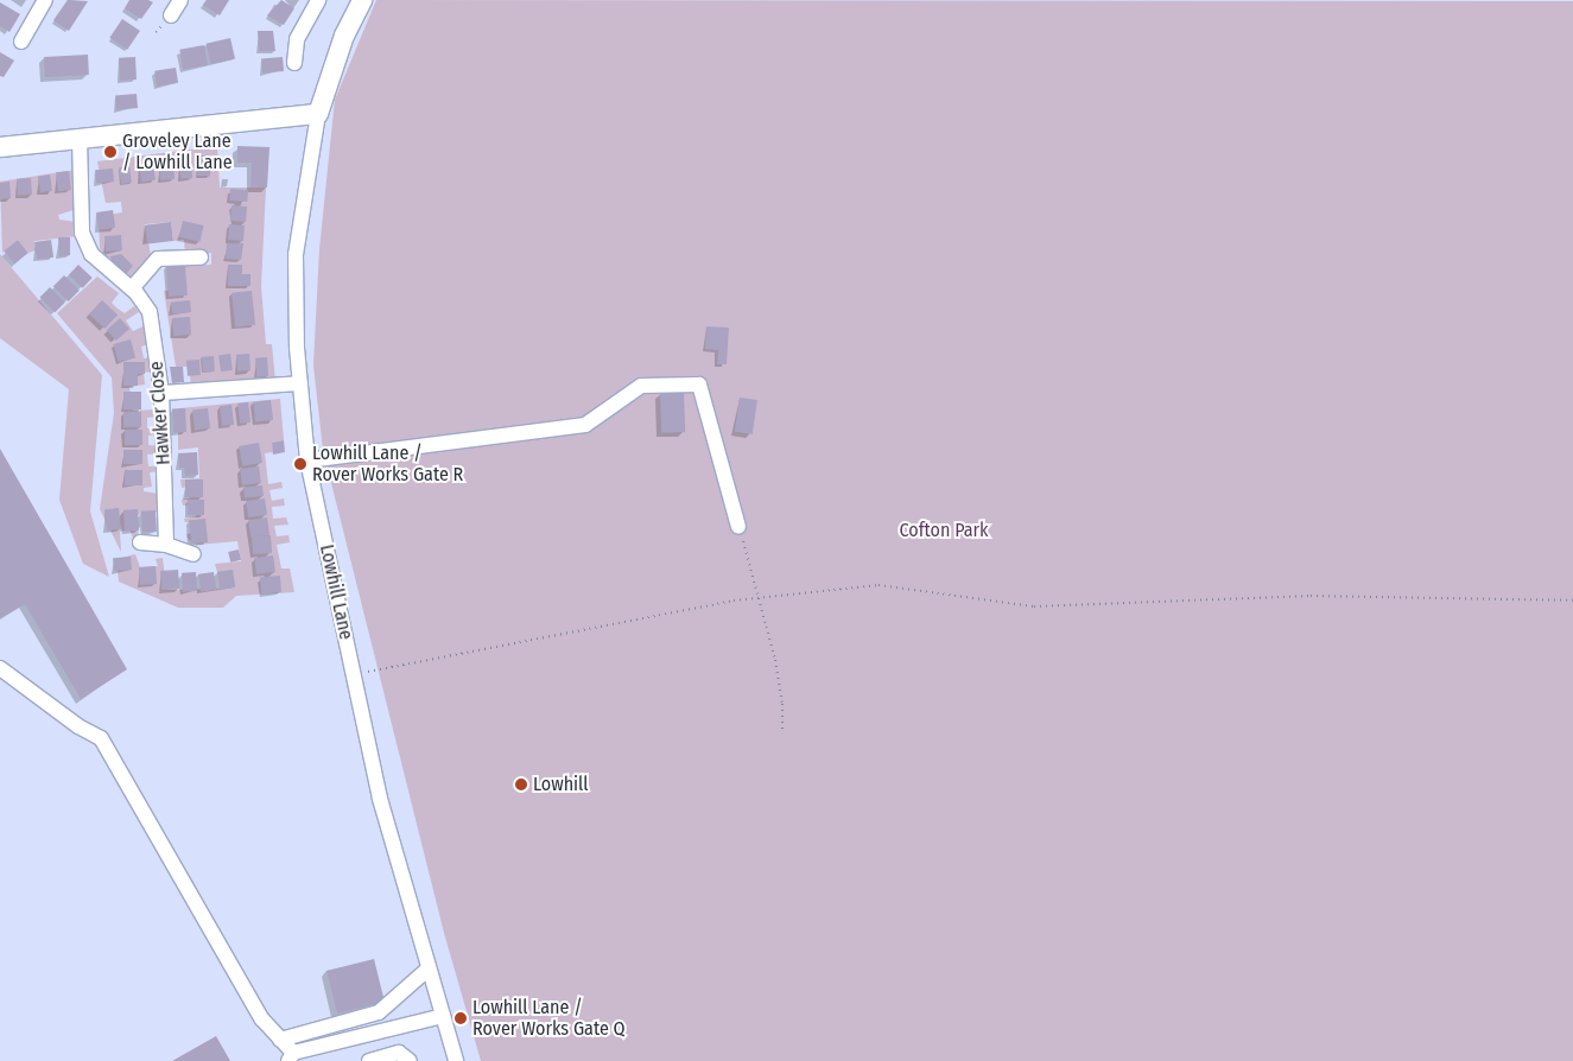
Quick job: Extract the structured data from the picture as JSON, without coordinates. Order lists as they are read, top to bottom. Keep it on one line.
{"streets":{"street":["Hawker Close","Lowhill Lane"]},"parks":["Cofton Park"],"places":["Groveley Lane / Lowhill Lane","Lowhill Lane / Rover Works Gate R","Lowhill","Lowhill Lane / Rover Works Gate Q"]}
